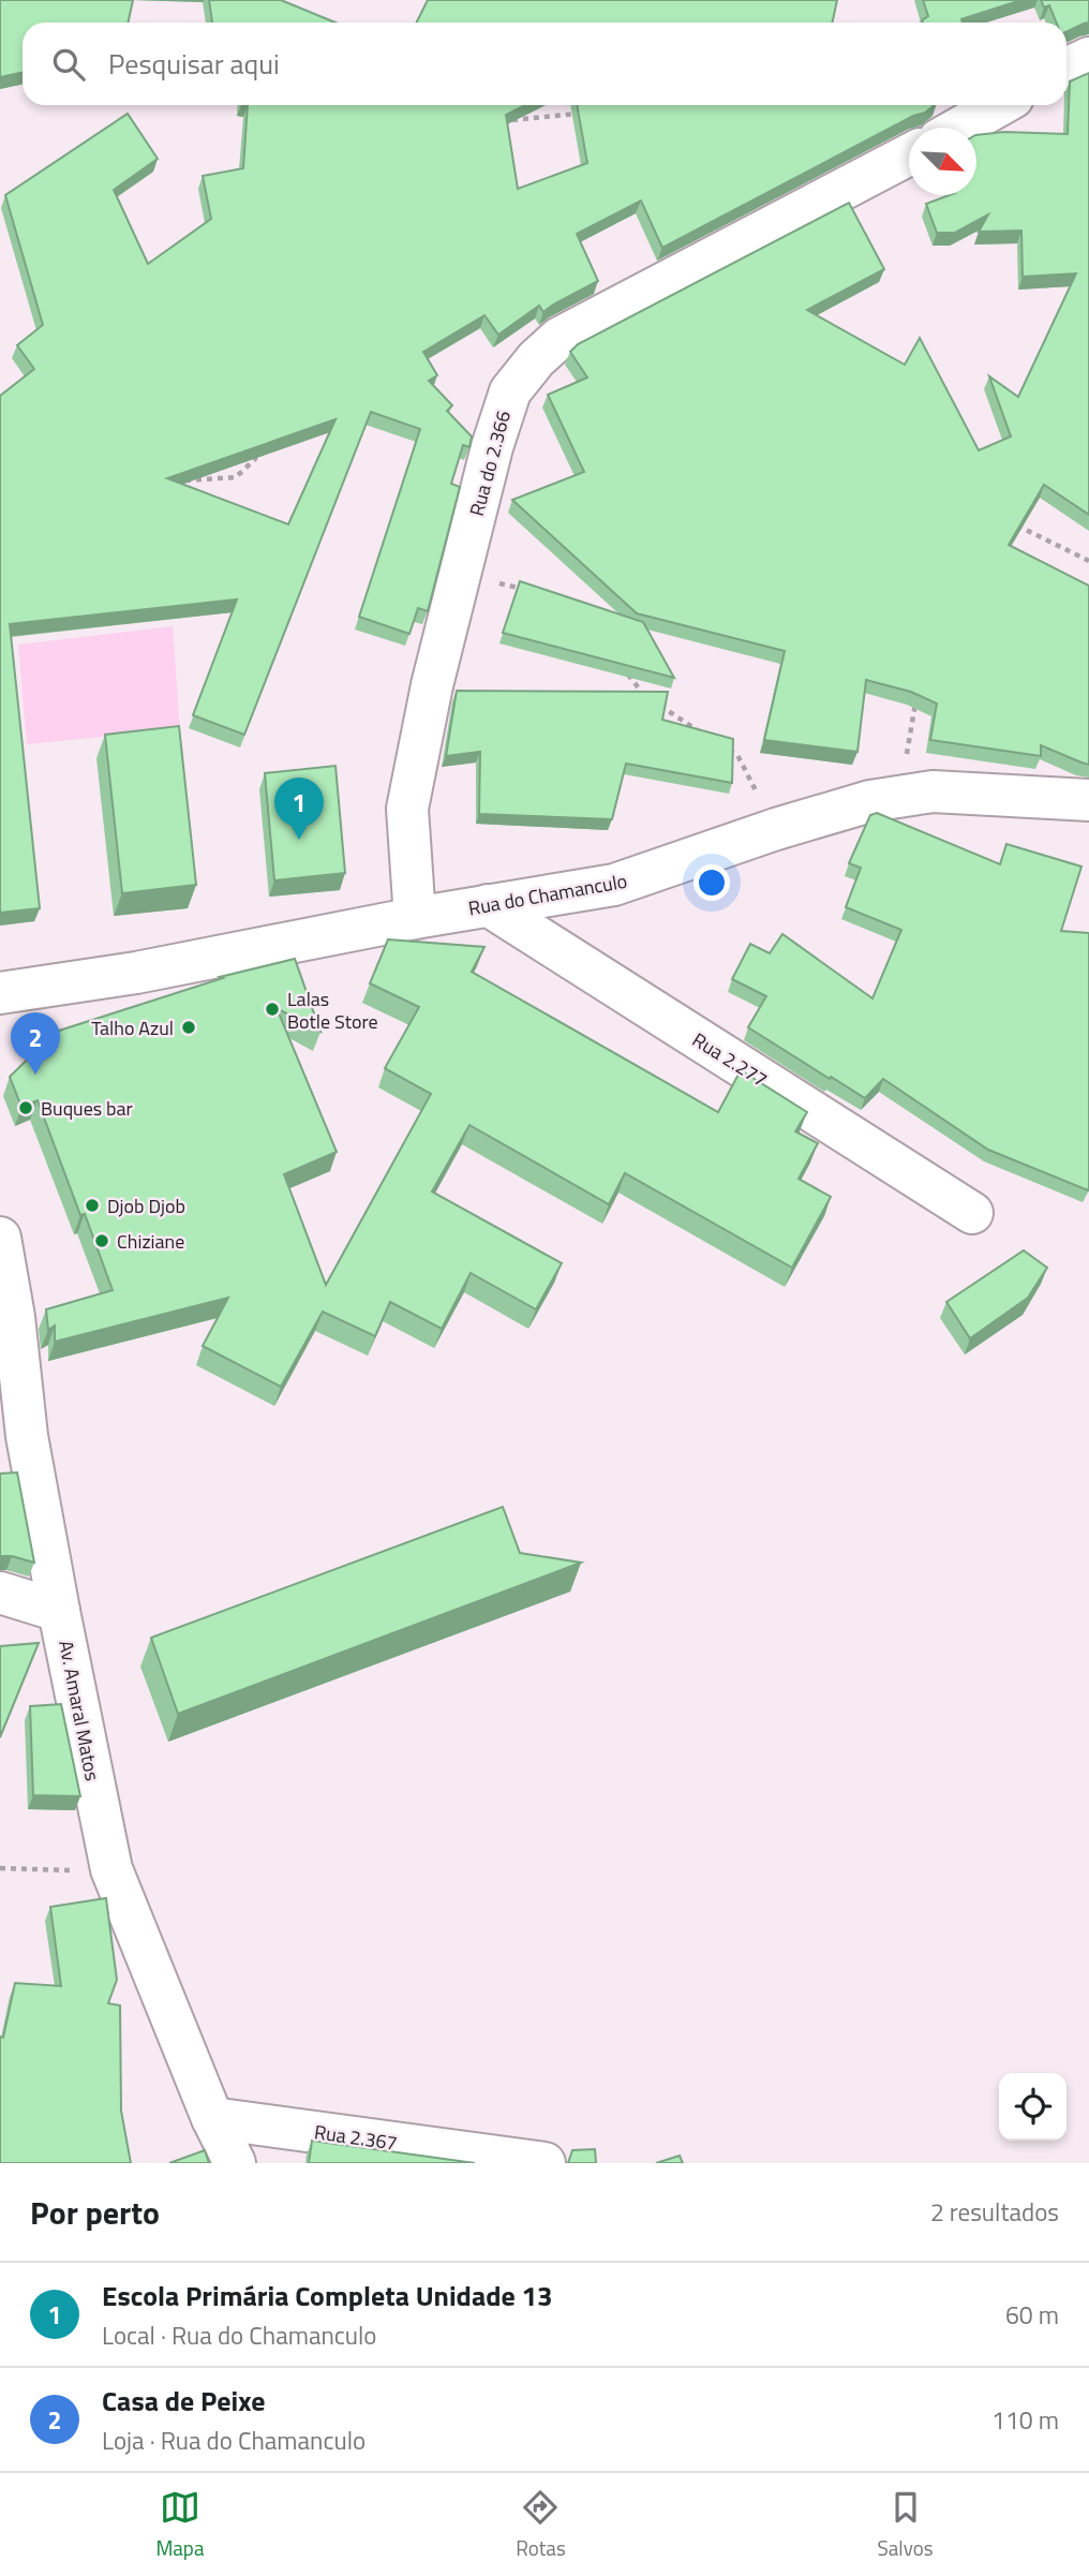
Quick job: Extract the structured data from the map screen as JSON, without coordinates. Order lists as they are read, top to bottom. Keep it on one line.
{"streets":{"street":["Rua do 2.366","Rua do Chamanculo","Rua 2.277","Av. Amaral Matos","Rua 2.367"]},"crossings":[["Rua do 2.366","Rua do Chamanculo"],["Rua do Chamanculo","Rua 2.277"],["Av. Amaral Matos","Rua 2.367"]],"places":["Lalas Botle Store","Talho Azul","Buques bar","Djob Djob","Chiziane"],"north":"bottom right","page":{"search":"Pesquisar aqui","pins":["1","2"],"heading":["Por perto","2 resultados"],"list":[{"mark":"1","name":"Escola Primária Completa Unidade 13","note":"Local · Rua do Chamanculo","value":"60 m"},{"mark":"2","name":"Casa de Peixe","note":"Loja · Rua do Chamanculo","value":"110 m"}],"nav":["Mapa","Rotas","Salvos"]}}
